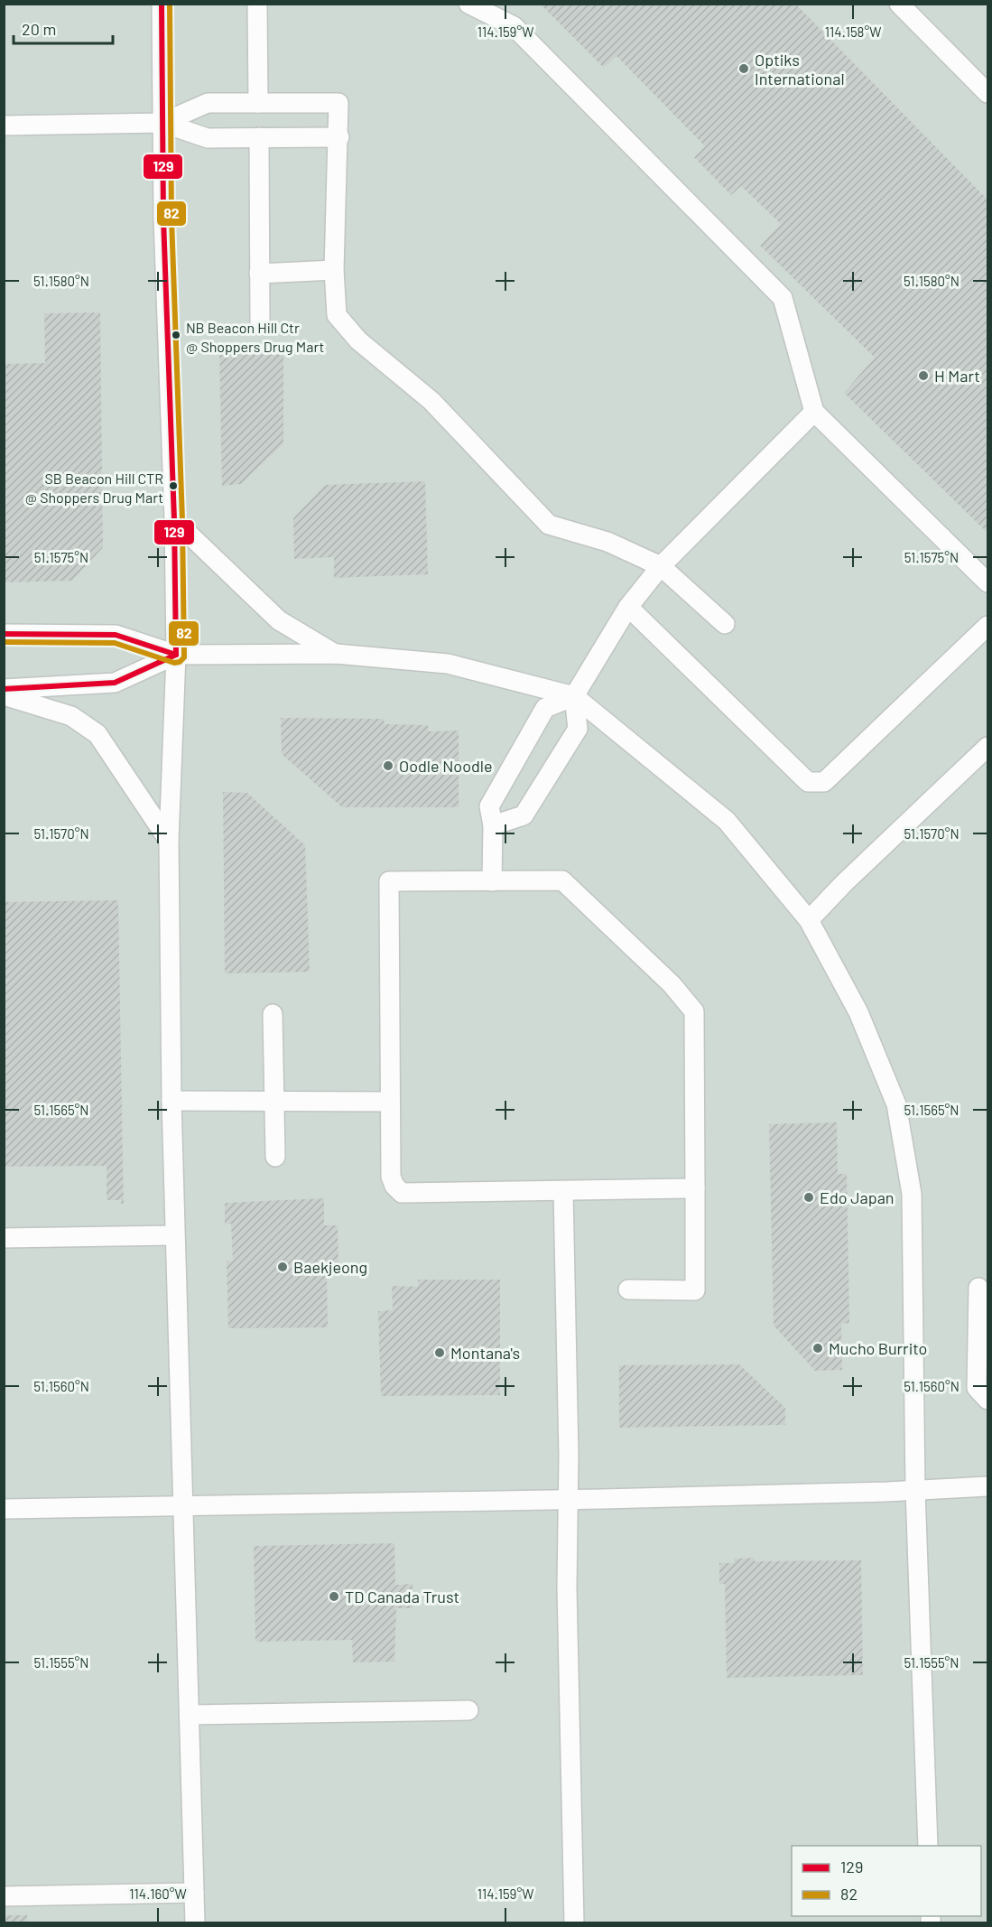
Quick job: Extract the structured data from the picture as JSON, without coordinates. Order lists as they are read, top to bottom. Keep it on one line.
{"places":["Optiks International","NB Beacon Hill Ctr @ Shoppers Drug Mart","H Mart","SB Beacon Hill CTR @ Shoppers Drug Mart","Oodle Noodle","Edo Japan","Baekjeong","Mucho Burrito","Montana's","TD Canada Trust"],"lines":["transit line 129","transit line 82"],"legend":["129","82"],"scale_bar":"20 m","coordinates":["114.159°W","114.158°W","51.1580°N","51.1575°N","51.1570°N","51.1565°N","51.1560°N","51.1555°N","114.160°W"]}
